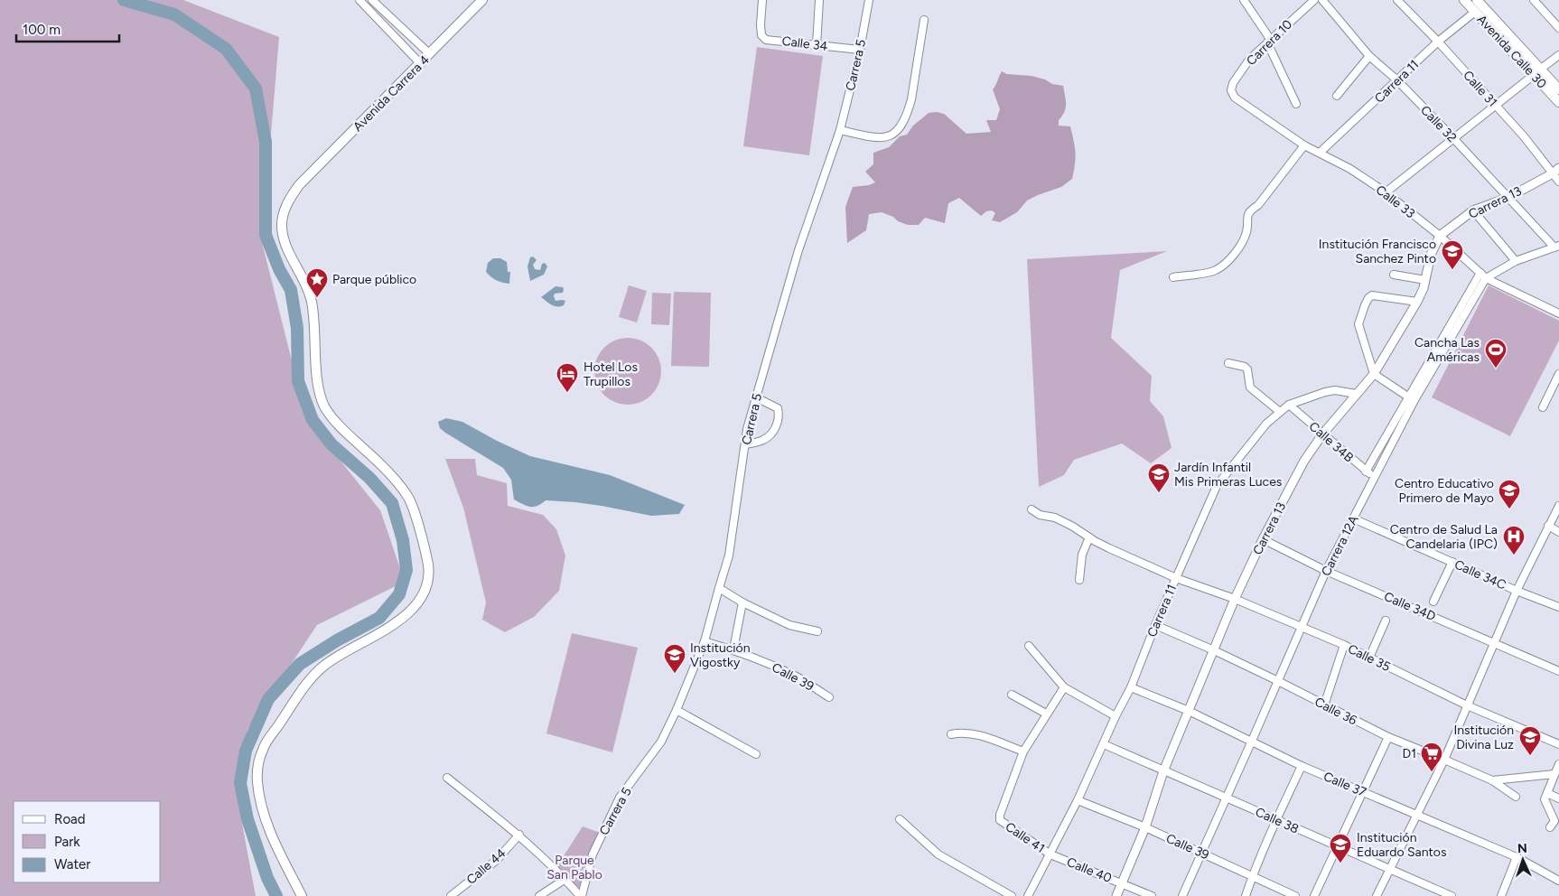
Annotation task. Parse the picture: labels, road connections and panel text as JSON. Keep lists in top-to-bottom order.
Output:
{
  "streets": {
    "main road": ["Avenida Calle 30", "Avenida Carrera 4"],
    "street": [
      "Carrera 10",
      "Calle 34",
      "Carrera 5",
      "Carrera 11",
      "Calle 31",
      "Calle 32",
      "Calle 33",
      "Carrera 13",
      "Calle 34B",
      "Carrera 12A",
      "Calle 34C",
      "Calle 34D",
      "Calle 35",
      "Calle 39",
      "Calle 36",
      "Calle 37",
      "Calle 38",
      "Calle 41",
      "Calle 44",
      "Calle 40"
    ]
  },
  "crossings": [
    ["Carrera 10", "Calle 33"],
    ["Calle 34", "Carrera 5"],
    ["Avenida Calle 30", "Carrera 11"],
    ["Carrera 5", "Calle 39"],
    ["Carrera 11", "Calle 31"],
    ["Carrera 11", "Calle 32"],
    ["Carrera 11", "Calle 33"],
    ["Carrera 11", "Carrera 13"],
    ["Carrera 11", "Calle 34B"],
    ["Carrera 11", "Calle 35"],
    ["Carrera 11", "Calle 39"],
    ["Carrera 11", "Calle 36"],
    ["Carrera 11", "Calle 37"],
    ["Carrera 11", "Calle 38"],
    ["Carrera 11", "Calle 41"],
    ["Carrera 11", "Calle 40"],
    ["Calle 31", "Carrera 13"],
    ["Calle 32", "Carrera 13"],
    ["Calle 32", "Carrera 12A"],
    ["Calle 33", "Carrera 13"],
    ["Calle 33", "Carrera 12A"],
    ["Carrera 13", "Calle 34B"],
    ["Carrera 13", "Calle 34D"],
    ["Carrera 13", "Calle 35"],
    ["Carrera 13", "Calle 39"],
    ["Carrera 13", "Calle 36"],
    ["Carrera 13", "Calle 37"],
    ["Carrera 13", "Calle 38"],
    ["Carrera 13", "Calle 40"],
    ["Calle 34B", "Carrera 12A"],
    ["Carrera 12A", "Calle 34C"],
    ["Carrera 12A", "Calle 34D"],
    ["Carrera 12A", "Calle 35"],
    ["Carrera 12A", "Calle 39"],
    ["Carrera 12A", "Calle 36"],
    ["Carrera 12A", "Calle 37"],
    ["Carrera 12A", "Calle 38"],
    ["Calle 41", "Calle 40"]
  ],
  "parks": ["Parque San Pablo"],
  "places": {
    "school or university": [
      "Institución Francisco Sanchez Pinto",
      "Jardín Infantil Mis Primeras Luces",
      "Centro Educativo Primero de Mayo",
      "Institución Vigostky",
      "Institución Divina Luz",
      "Institución Eduardo Santos"
    ],
    "place": ["Parque público"],
    "sports": ["Cancha Las Américas"],
    "hotel": ["Hotel Los Trupillos"],
    "hospital": ["Centro de Salud La Candelaria (IPC)"],
    "supermarket": ["D1"]
  },
  "legend": ["Road", "Park", "Water"],
  "scale_bar": "100 m",
  "north": "top"
}
